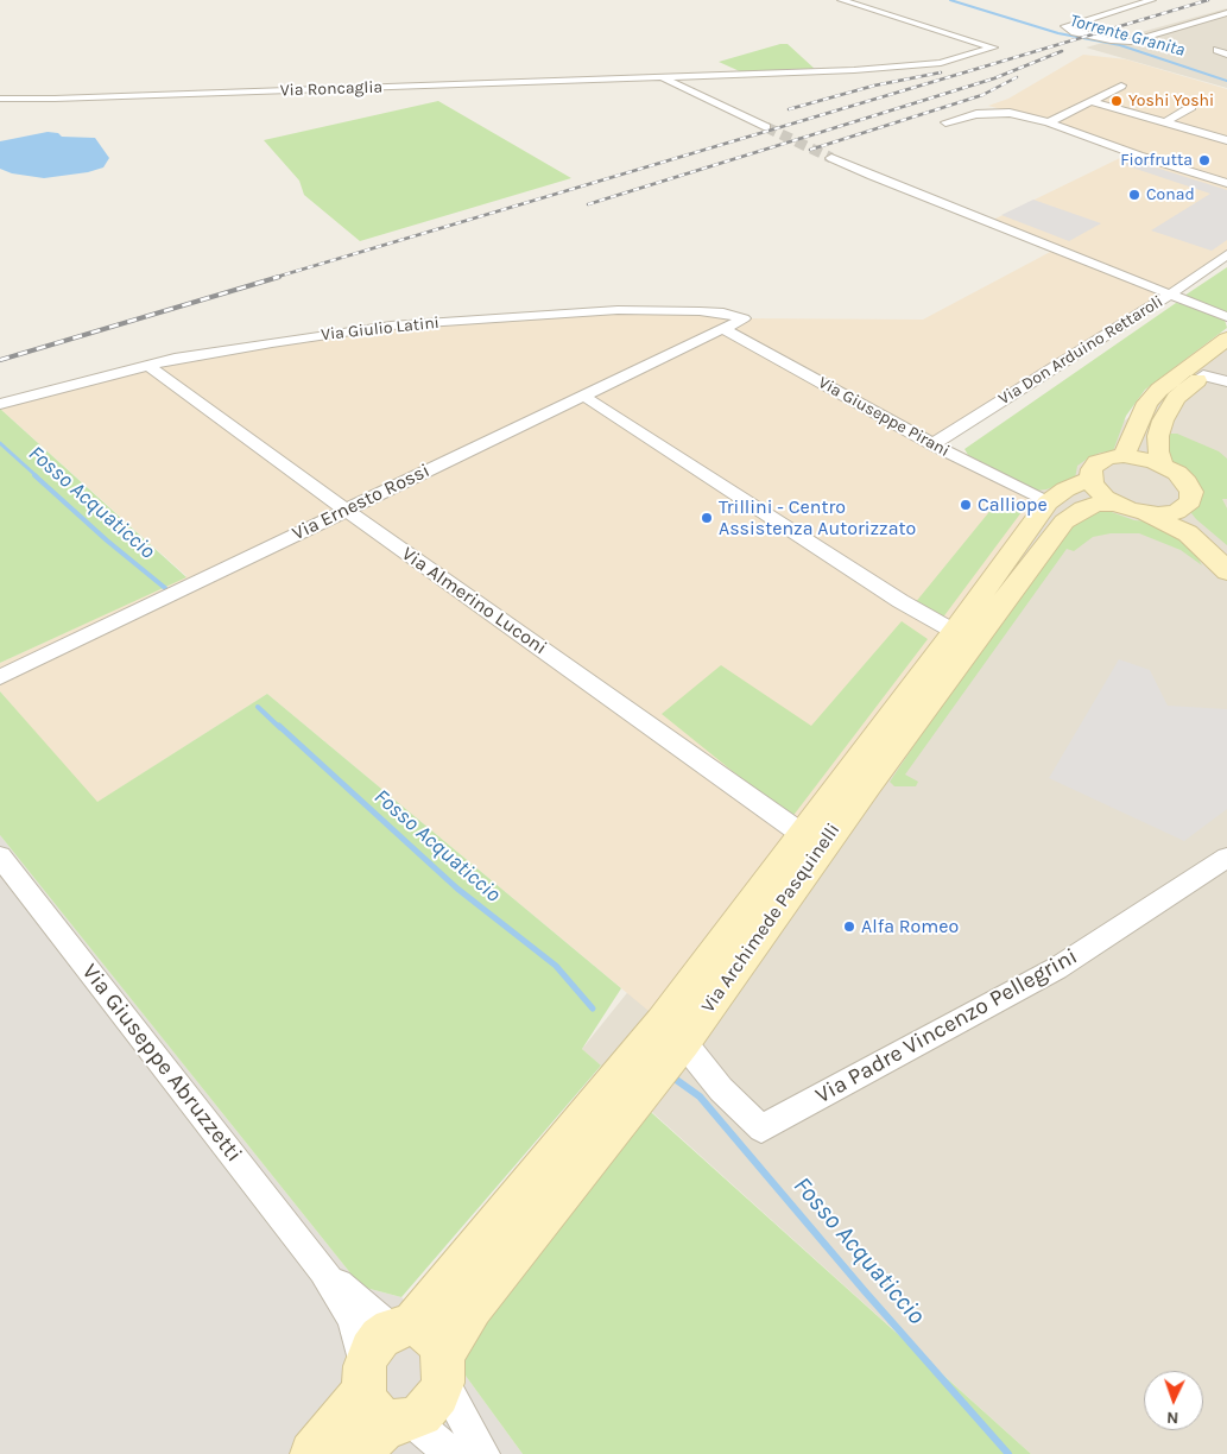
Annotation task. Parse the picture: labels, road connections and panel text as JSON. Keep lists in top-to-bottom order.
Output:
{
  "streets": {
    "main road": ["Via Archimede Pasquinelli"],
    "street": [
      "Via Roncaglia",
      "Via Giulio Latini",
      "Via Don Arduino Rettaroli",
      "Via Giuseppe Pirani",
      "Via Ernesto Rossi",
      "Via Almerino Luconi",
      "Via Padre Vincenzo Pellegrini",
      "Via Giuseppe Abruzzetti"
    ]
  },
  "crossings": [
    ["Via Giulio Latini", "Via Giuseppe Pirani"],
    ["Via Giulio Latini", "Via Ernesto Rossi"],
    ["Via Giulio Latini", "Via Almerino Luconi"],
    ["Via Don Arduino Rettaroli", "Via Giuseppe Pirani"],
    ["Via Giuseppe Pirani", "Via Ernesto Rossi"],
    ["Via Giuseppe Pirani", "Via Archimede Pasquinelli"],
    ["Via Ernesto Rossi", "Via Almerino Luconi"],
    ["Via Almerino Luconi", "Via Archimede Pasquinelli"],
    ["Via Archimede Pasquinelli", "Via Padre Vincenzo Pellegrini"],
    ["Via Archimede Pasquinelli", "Via Giuseppe Abruzzetti"]
  ],
  "water": ["Torrente Granita", "Fosso Acquaticcio"],
  "places": [
    "Yoshi Yoshi",
    "Fiorfrutta",
    "Conad",
    "Calliope",
    "Trillini - Centro Assistenza Autorizzato",
    "Alfa Romeo"
  ],
  "north": "bottom"
}
